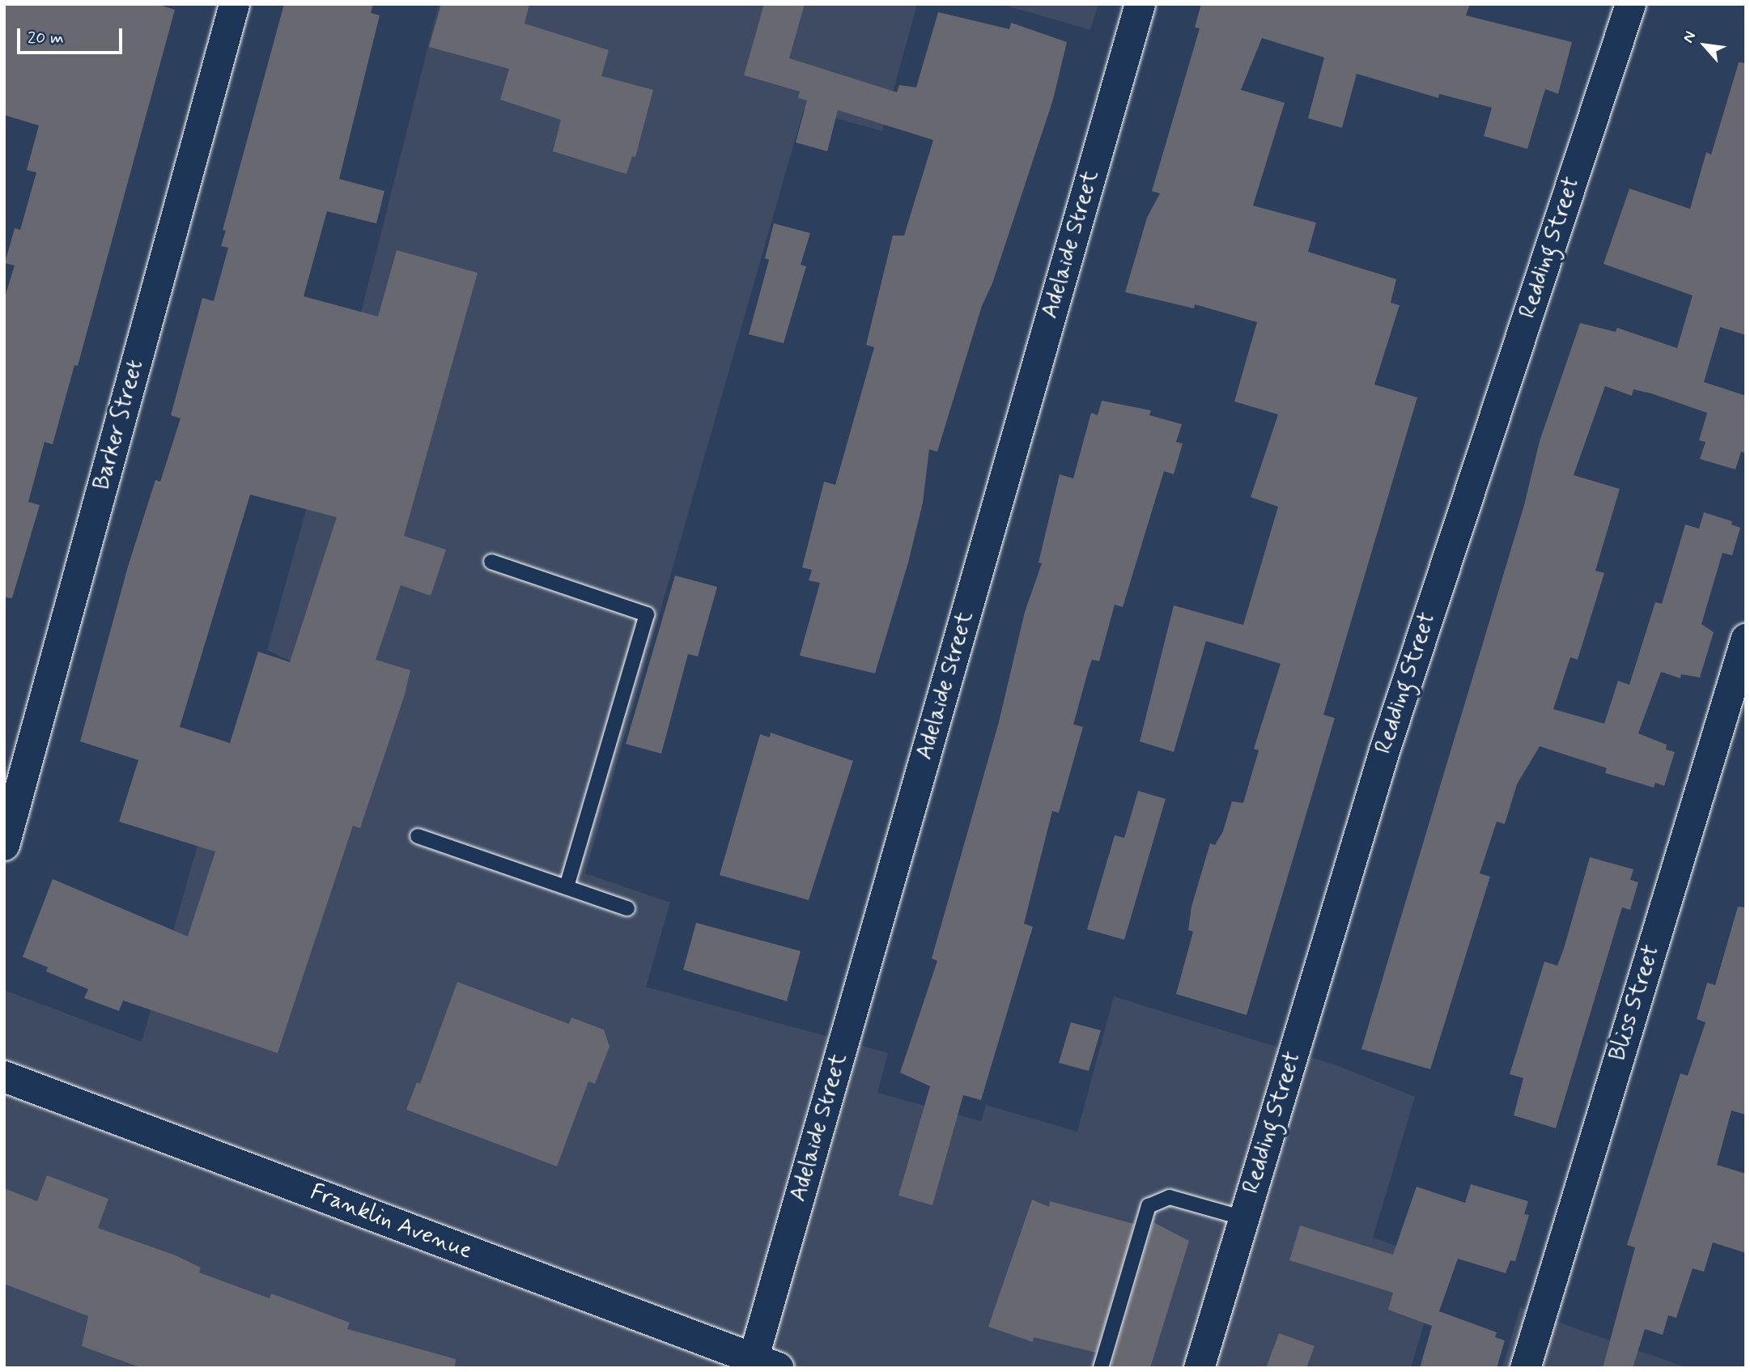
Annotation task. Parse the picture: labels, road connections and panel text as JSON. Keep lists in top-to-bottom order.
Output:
{
  "streets": {
    "main road": ["Franklin Avenue"],
    "street": [
      "Adelaide Street",
      "Redding Street",
      "Barker Street",
      "Bliss Street"
    ]
  },
  "crossings": [
    ["Adelaide Street", "Franklin Avenue"]
  ],
  "scale_bar": "20 m",
  "north": "top left"
}
